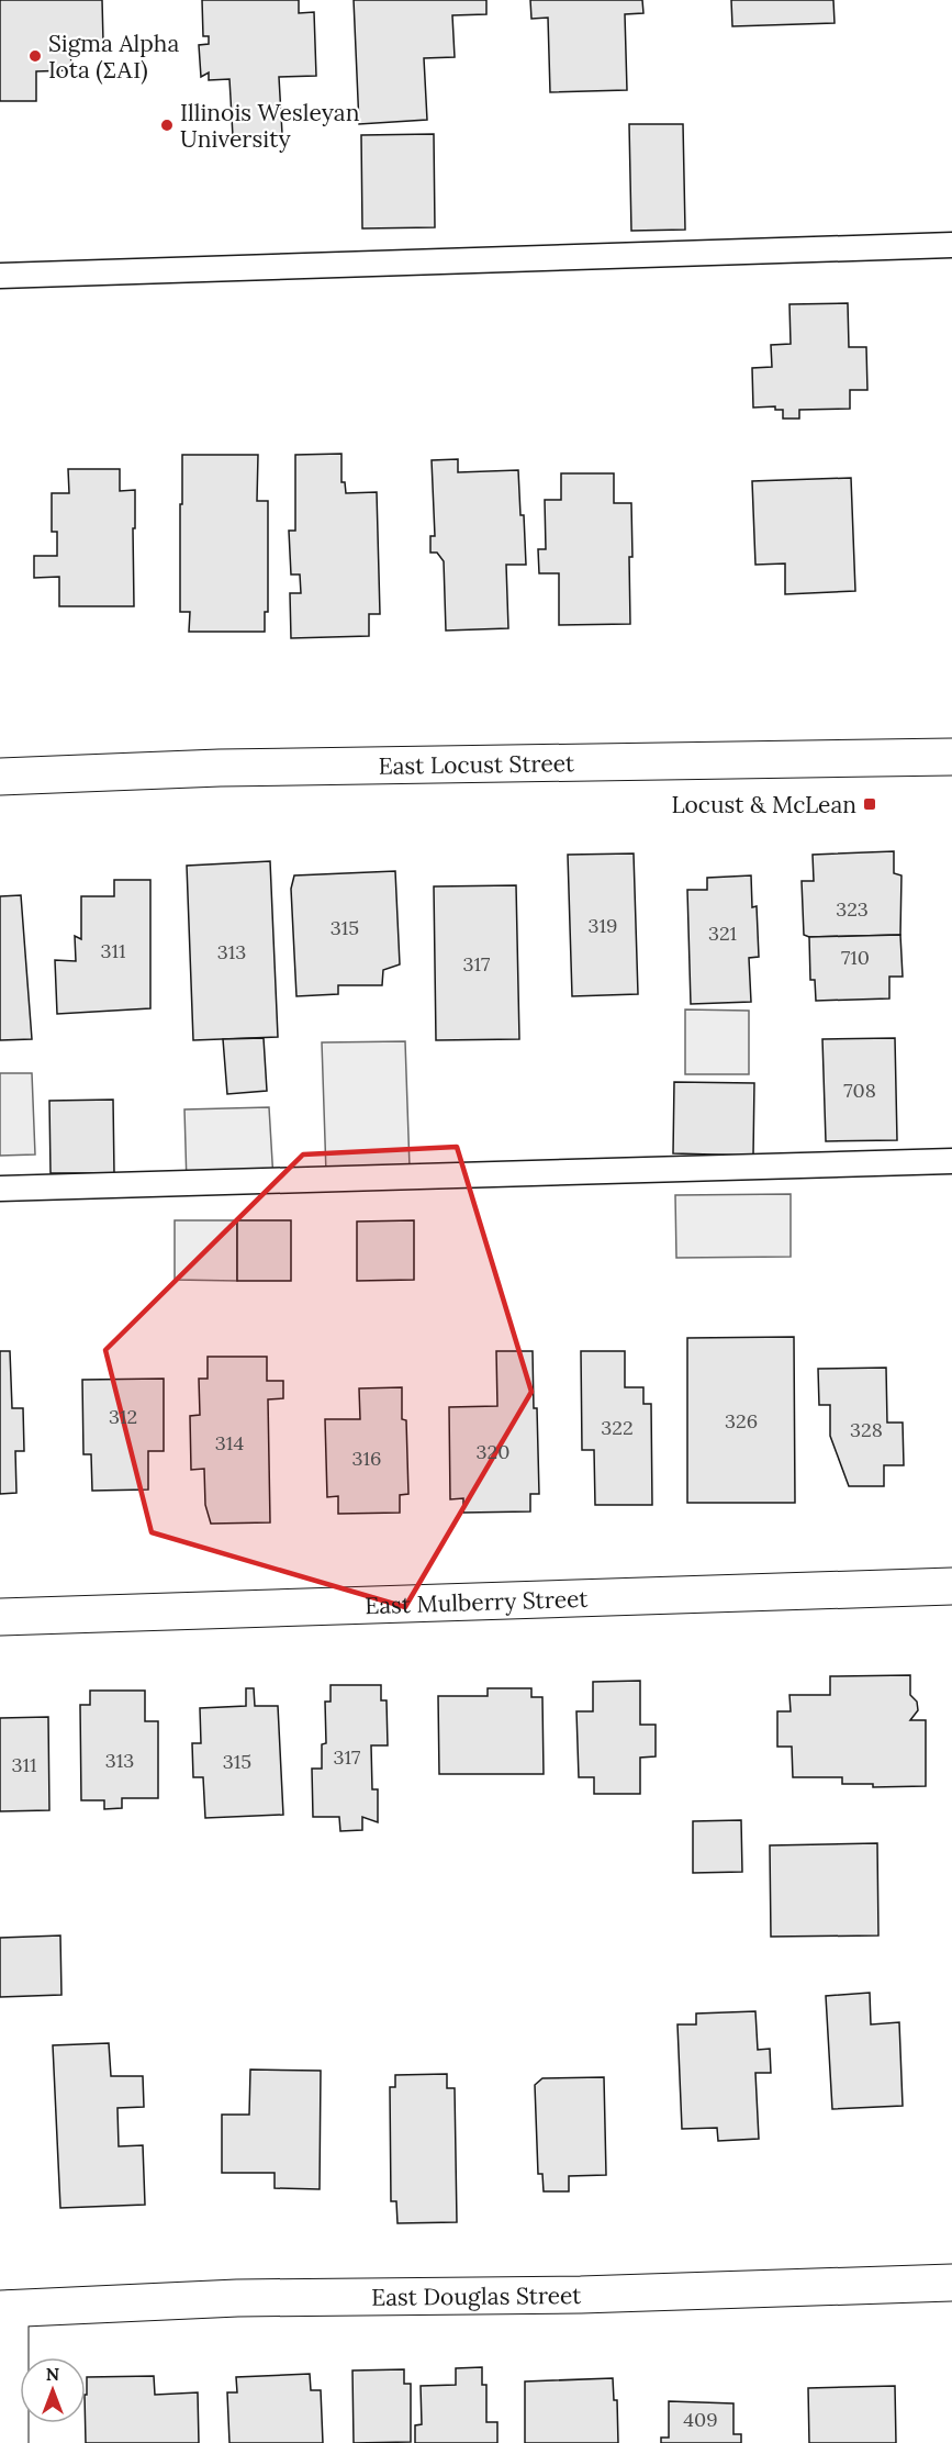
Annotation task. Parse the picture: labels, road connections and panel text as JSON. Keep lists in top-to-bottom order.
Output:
{
  "streets": {
    "street": ["East Locust Street", "East Mulberry Street", "East Douglas Street"]
  },
  "places": {
    "other": ["Sigma Alpha Iota (ΣΑΙ)", "Illinois Wesleyan University"],
    "transit": ["Locust & McLean"]
  },
  "house_numbers": [
    "323",
    "319",
    "315",
    "321",
    "311",
    "313",
    "710",
    "317",
    "708",
    "312",
    "326",
    "322",
    "328",
    "314",
    "320",
    "316",
    "317",
    "313",
    "315",
    "311",
    "409"
  ],
  "north": "top"
}
